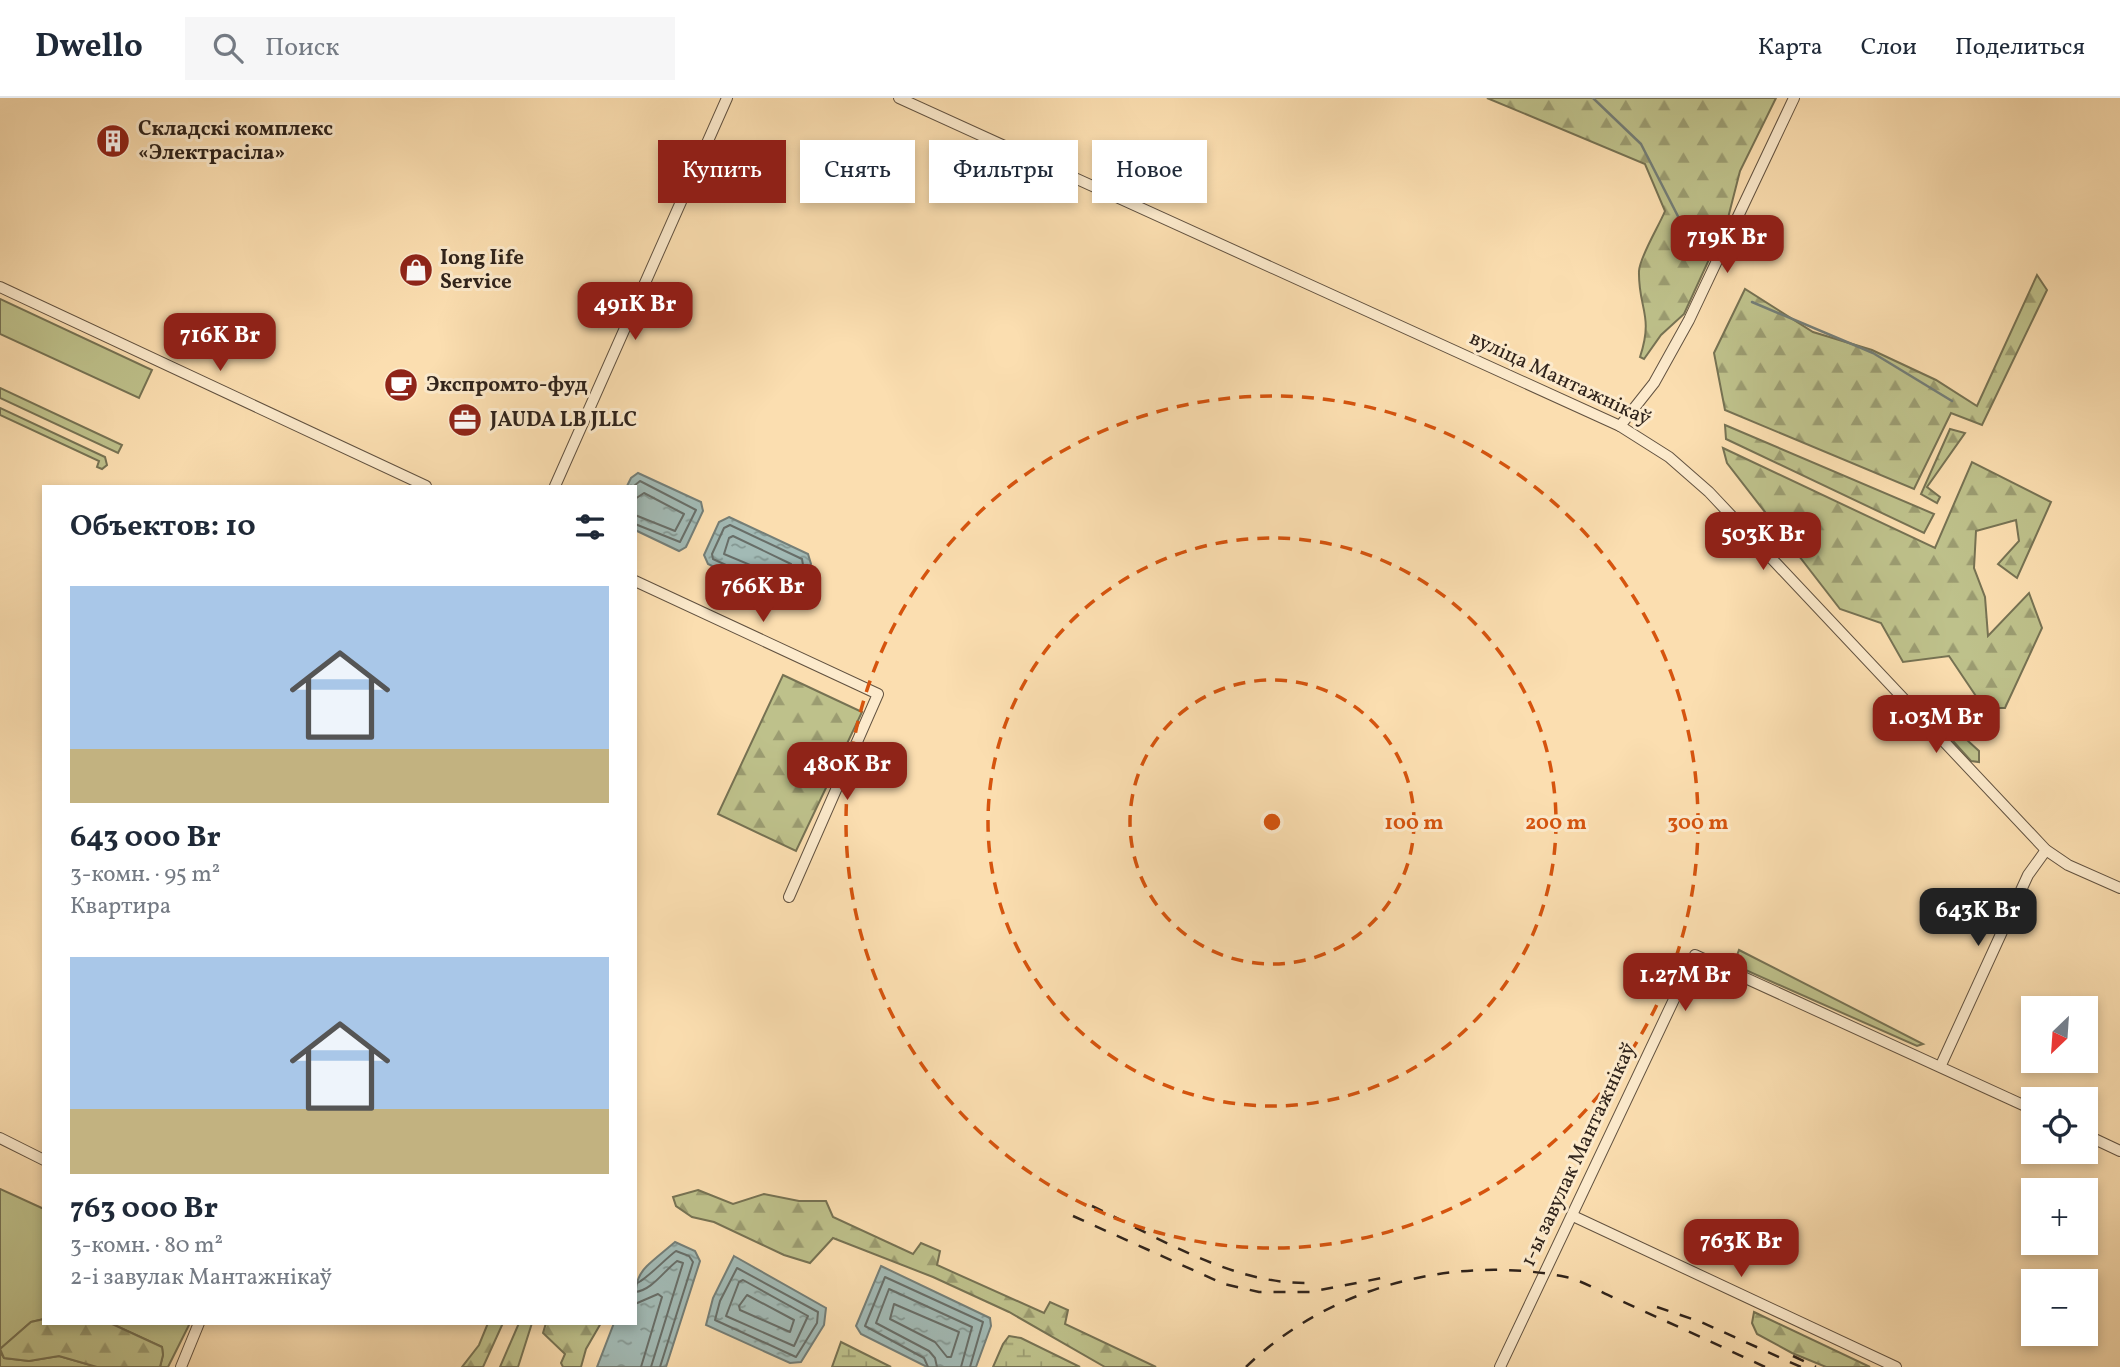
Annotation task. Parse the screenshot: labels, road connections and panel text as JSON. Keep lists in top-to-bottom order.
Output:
{
  "streets": {
    "street": ["вуліца Мантажнікаў", "1-ы завулак Мантажнікаў"]
  },
  "places": {
    "building": ["Складскі комплекс «Электрасіла»"],
    "shop": ["Iong Iife Service"],
    "cafe": ["Экспромто-фуд"],
    "office": ["JAUDA LB JLLC"]
  },
  "north": "bottom left",
  "page": {
    "header": "Dwello",
    "search": "Поиск",
    "nav": ["Карта", "Слои", "Поделиться"],
    "chip": [
      "Купить",
      "Снять",
      "Фильтры",
      "Новое"
    ],
    "price": [
      "719K Br",
      "491K Br",
      "716K Br",
      "503K Br",
      "766K Br",
      "1.03M Br",
      "480K Br",
      "643K Br",
      "1.27M Br",
      "763K Br"
    ],
    "heading": "Объектов: 10",
    "list": [
      {
        "name": "643 000 Br",
        "note": "3-комн. · 95 m² · Квартира"
      },
      {
        "name": "763 000 Br",
        "note": "3-комн. · 80 m² · 2-і завулак Мантажнікаў"
      }
    ],
    "map_buttons": ["+", "−"]
  },
  "rings": ["100 m", "200 m", "300 m"]
}
